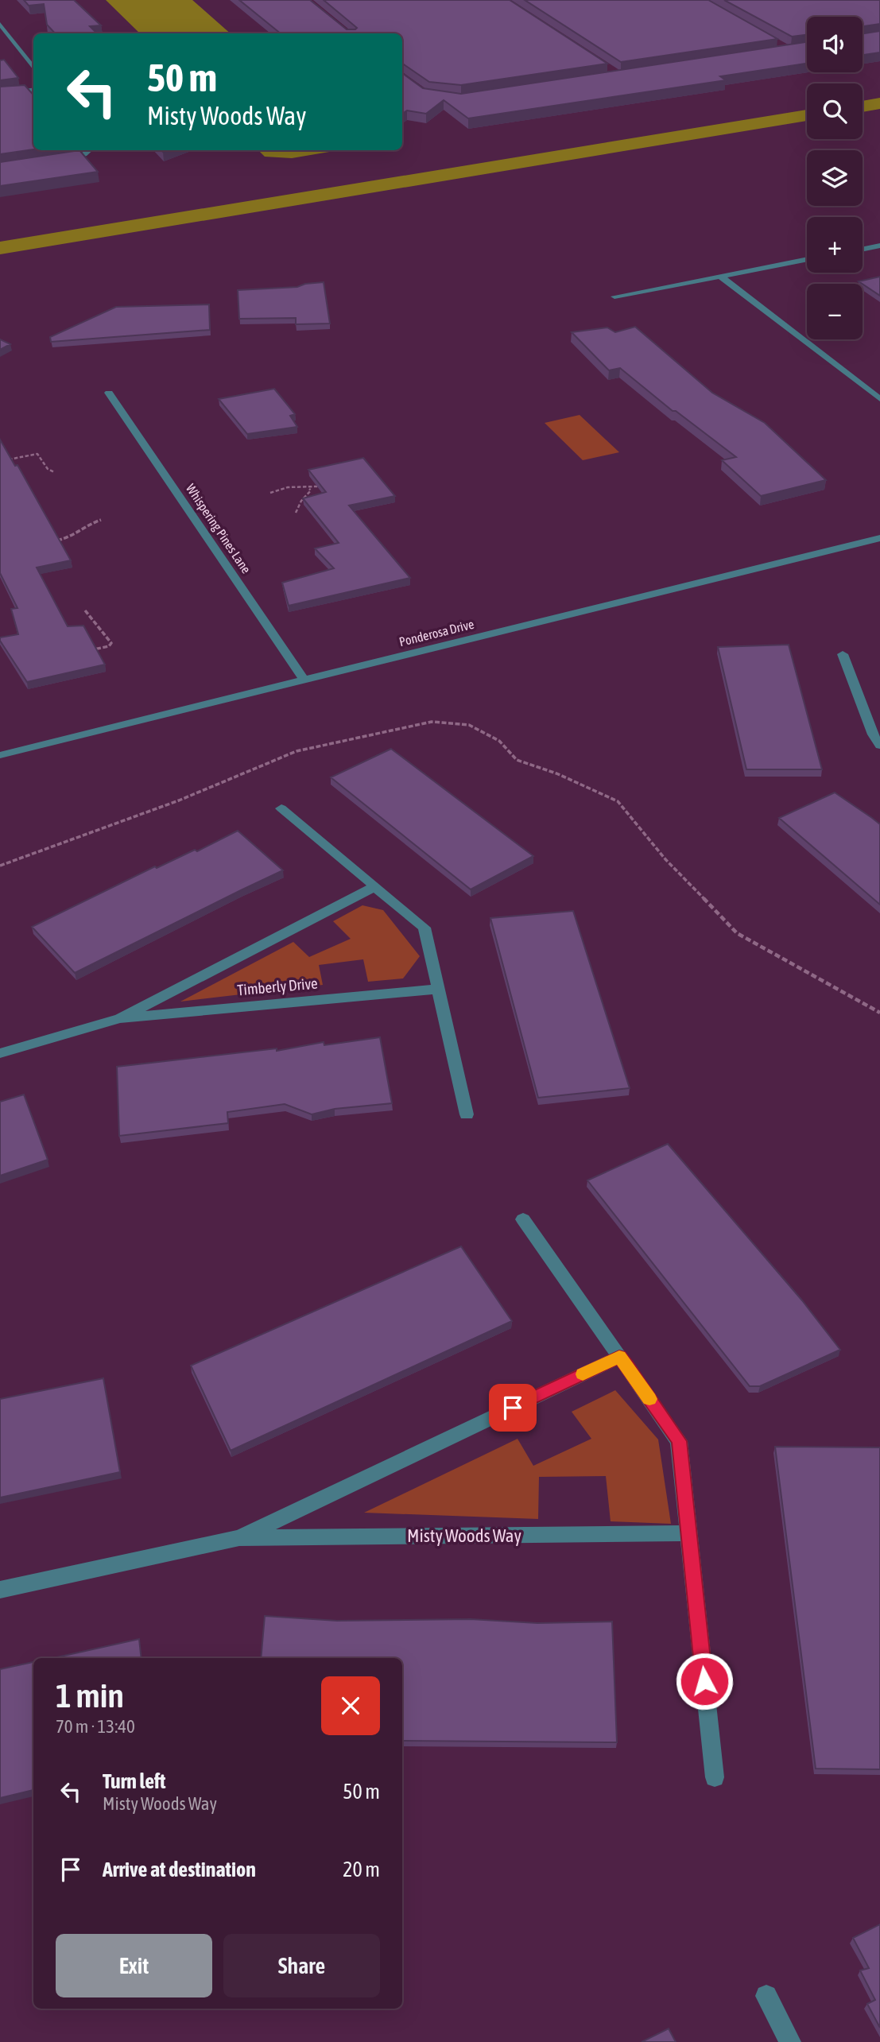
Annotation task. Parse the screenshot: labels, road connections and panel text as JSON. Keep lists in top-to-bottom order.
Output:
{
  "streets": {
    "street": [
      "Whispering Pines Lane",
      "Ponderosa Drive",
      "Timberly Drive",
      "Misty Woods Way"
    ]
  },
  "crossings": [
    ["Whispering Pines Lane", "Ponderosa Drive"]
  ],
  "page": {
    "map_buttons": ["+", "−"],
    "turn": ["50 m", "Misty Woods Way"],
    "heading": ["1 min", "70 m · 13:40"],
    "list": [
      {
        "name": "Turn left",
        "note": "Misty Woods Way",
        "value": "50 m"
      },
      {
        "name": "Arrive at destination",
        "value": "20 m"
      }
    ],
    "buttons": ["Exit", "Share"]
  }
}
